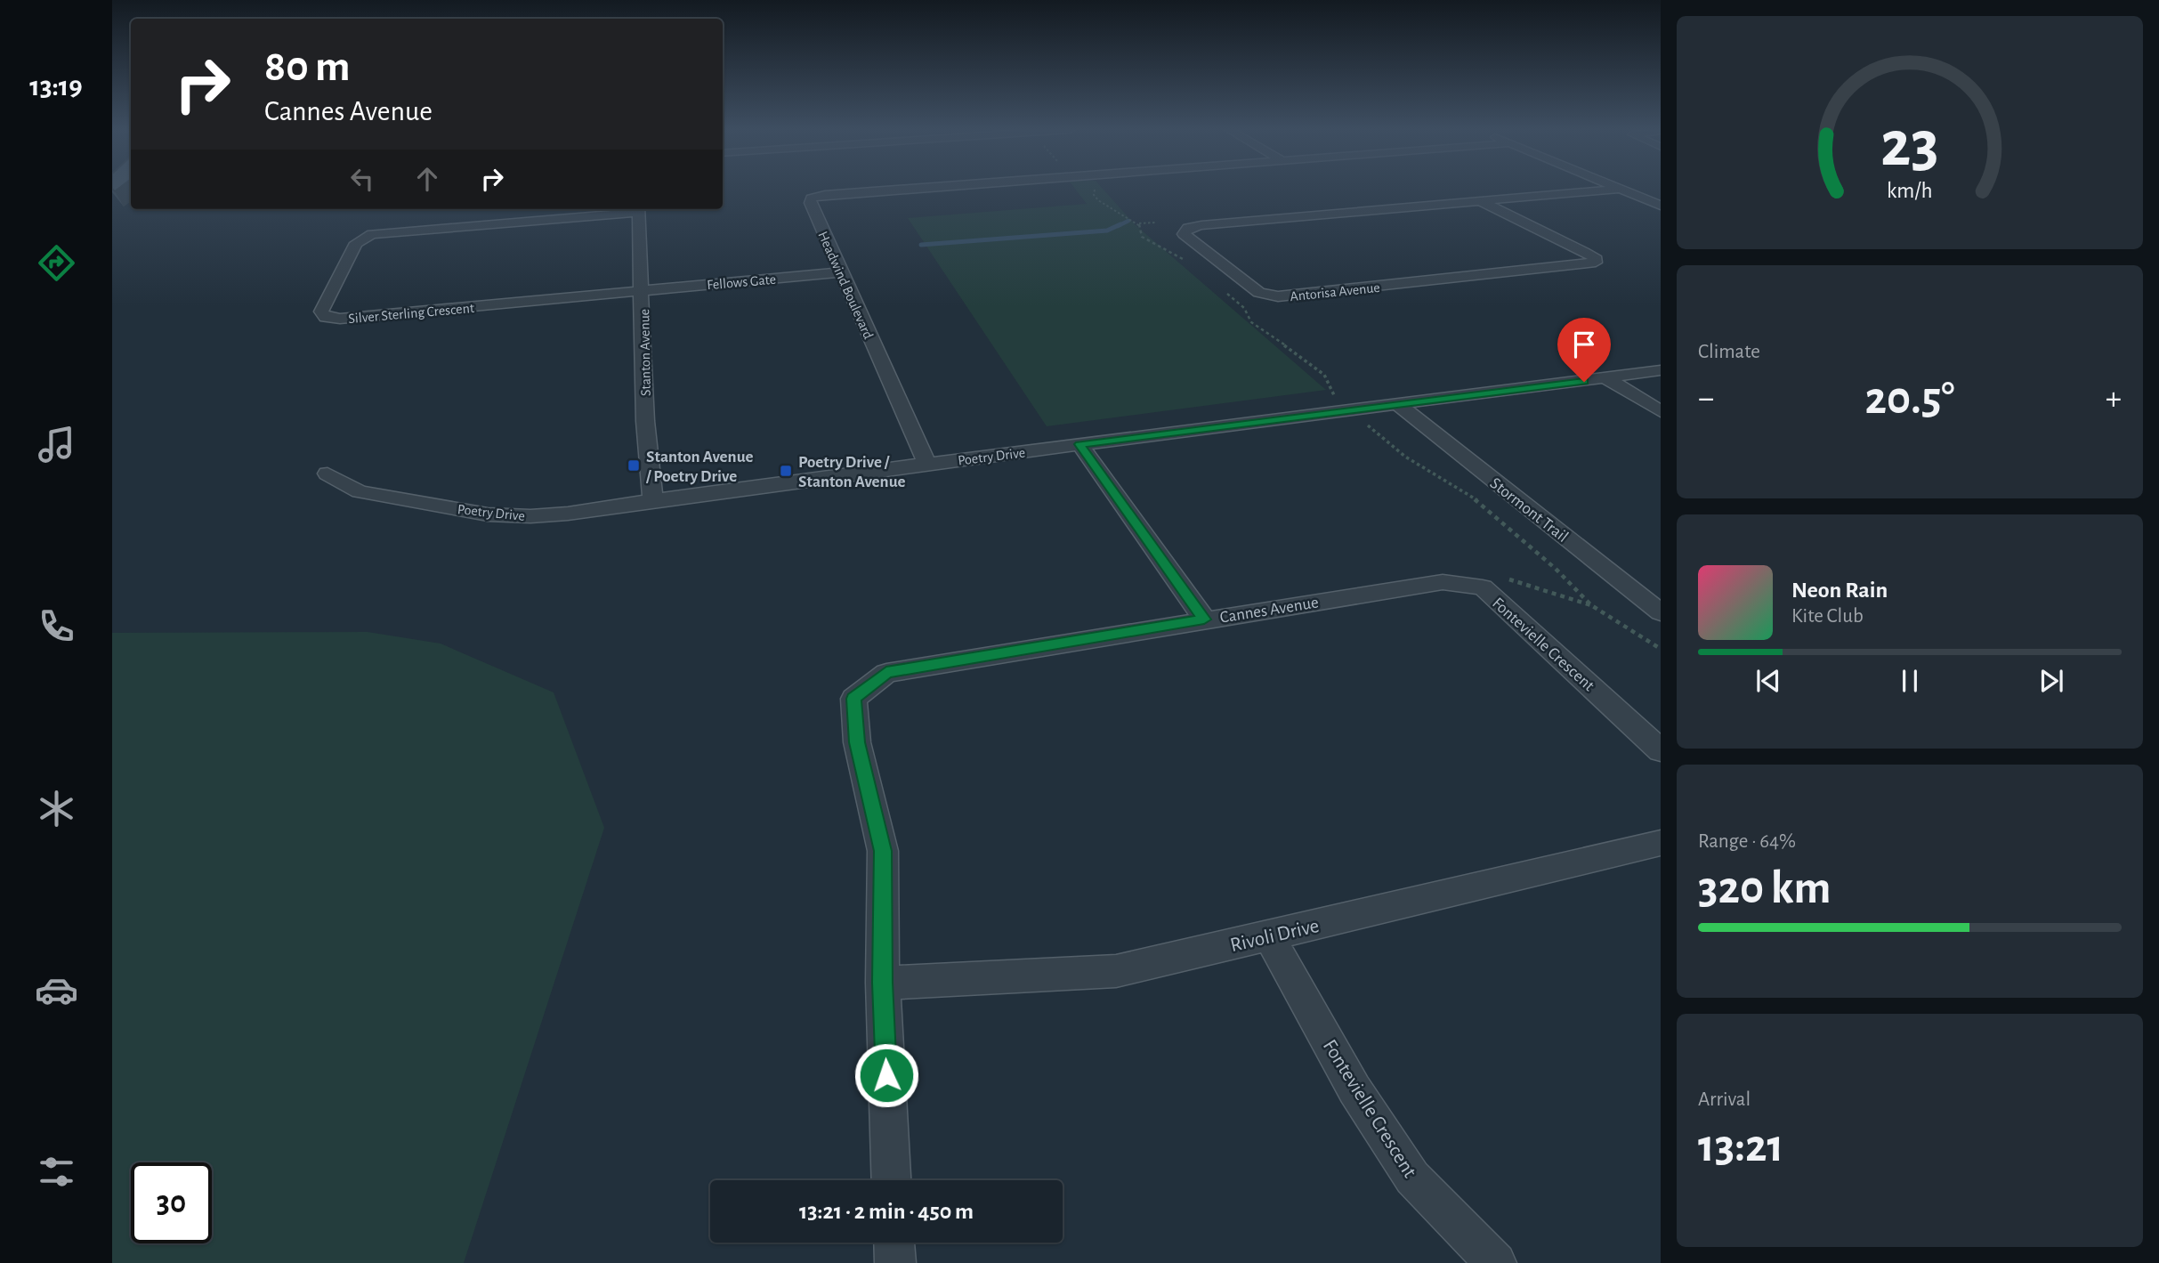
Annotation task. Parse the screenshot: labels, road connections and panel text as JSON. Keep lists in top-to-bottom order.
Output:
{
  "streets": {
    "street": [
      "Fellows Gate",
      "Headwind Boulevard",
      "Antorisa Avenue",
      "Silver Sterling Crescent",
      "Stanton Avenue",
      "Poetry Drive",
      "Stormont Trail",
      "Cannes Avenue",
      "Fontevielle Crescent",
      "Rivoli Drive"
    ]
  },
  "crossings": [
    ["Fellows Gate", "Headwind Boulevard"],
    ["Fellows Gate", "Silver Sterling Crescent"],
    ["Fellows Gate", "Stanton Avenue"],
    ["Headwind Boulevard", "Poetry Drive"],
    ["Silver Sterling Crescent", "Stanton Avenue"],
    ["Stanton Avenue", "Poetry Drive"],
    ["Poetry Drive", "Stormont Trail"],
    ["Cannes Avenue", "Fontevielle Crescent"],
    ["Cannes Avenue", "Rivoli Drive"],
    ["Fontevielle Crescent", "Rivoli Drive"]
  ],
  "places": {
    "transit": ["Stanton Avenue / Poetry Drive", "Poetry Drive / Stanton Avenue"]
  },
  "page": {
    "tabs": "13:19",
    "turn": ["80 m", "Cannes Avenue"],
    "tile": [
      "Climate",
      ["Range · 64%", "320 km"],
      ["Arrival", "13:21"]
    ],
    "heat": ["−", "20.5°", "+"],
    "song": ["Neon Rain", "Kite Club"],
    "limit": "30",
    "trip": "13:21 · 2 min · 450 m",
    "gauge": ["23", "km/h"]
  }
}
